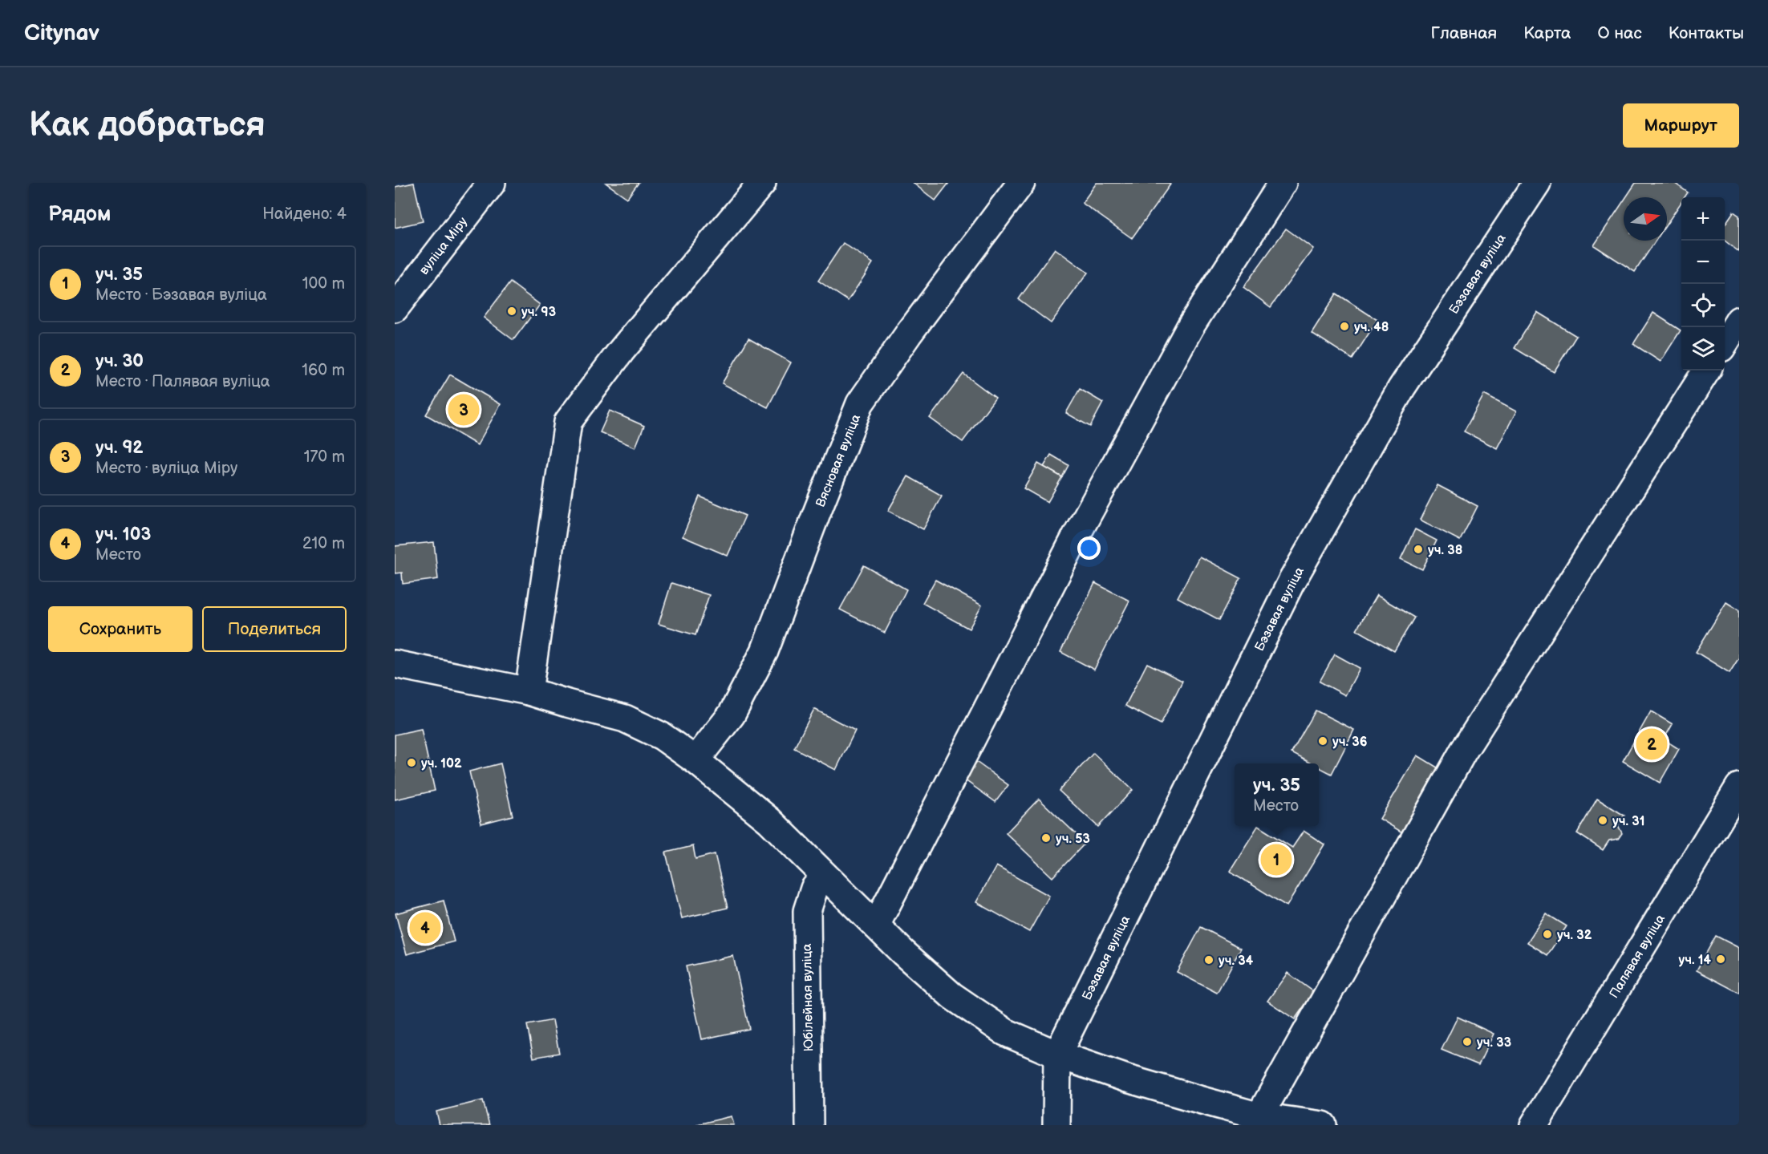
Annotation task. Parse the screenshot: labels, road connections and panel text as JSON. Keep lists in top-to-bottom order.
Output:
{
  "streets": {
    "street": [
      "вуліца Міру",
      "Бэзавая вуліца",
      "Вясновая вуліца",
      "Палявая вуліца",
      "Юбілейная вуліца"
    ]
  },
  "places": [
    "уч. 93",
    "уч. 48",
    "уч. 38",
    "уч. 36",
    "уч. 102",
    "уч. 31",
    "уч. 53",
    "уч. 32",
    "уч. 14",
    "уч. 34",
    "уч. 33"
  ],
  "north": "right",
  "page": {
    "header": "Citynav",
    "nav": [
      "Главная",
      "Карта",
      "О нас",
      "Контакты"
    ],
    "buttons": [
      "Маршрут",
      ["Сохранить", "Поделиться"]
    ],
    "title": "Как добраться",
    "heading": ["Рядом", "Найдено: 4"],
    "map_buttons": ["+", "−"],
    "list": [
      {
        "mark": "1",
        "name": "уч. 35",
        "note": "Место · Бэзавая вуліца",
        "value": "100 m"
      },
      {
        "mark": "2",
        "name": "уч. 30",
        "note": "Место · Палявая вуліца",
        "value": "160 m"
      },
      {
        "mark": "3",
        "name": "уч. 92",
        "note": "Место · вуліца Міру",
        "value": "170 m"
      },
      {
        "mark": "4",
        "name": "уч. 103",
        "note": "Место",
        "value": "210 m"
      }
    ],
    "pins": [
      "3",
      "2",
      "1",
      "4"
    ],
    "popup": ["уч. 35", "Место"]
  }
}
